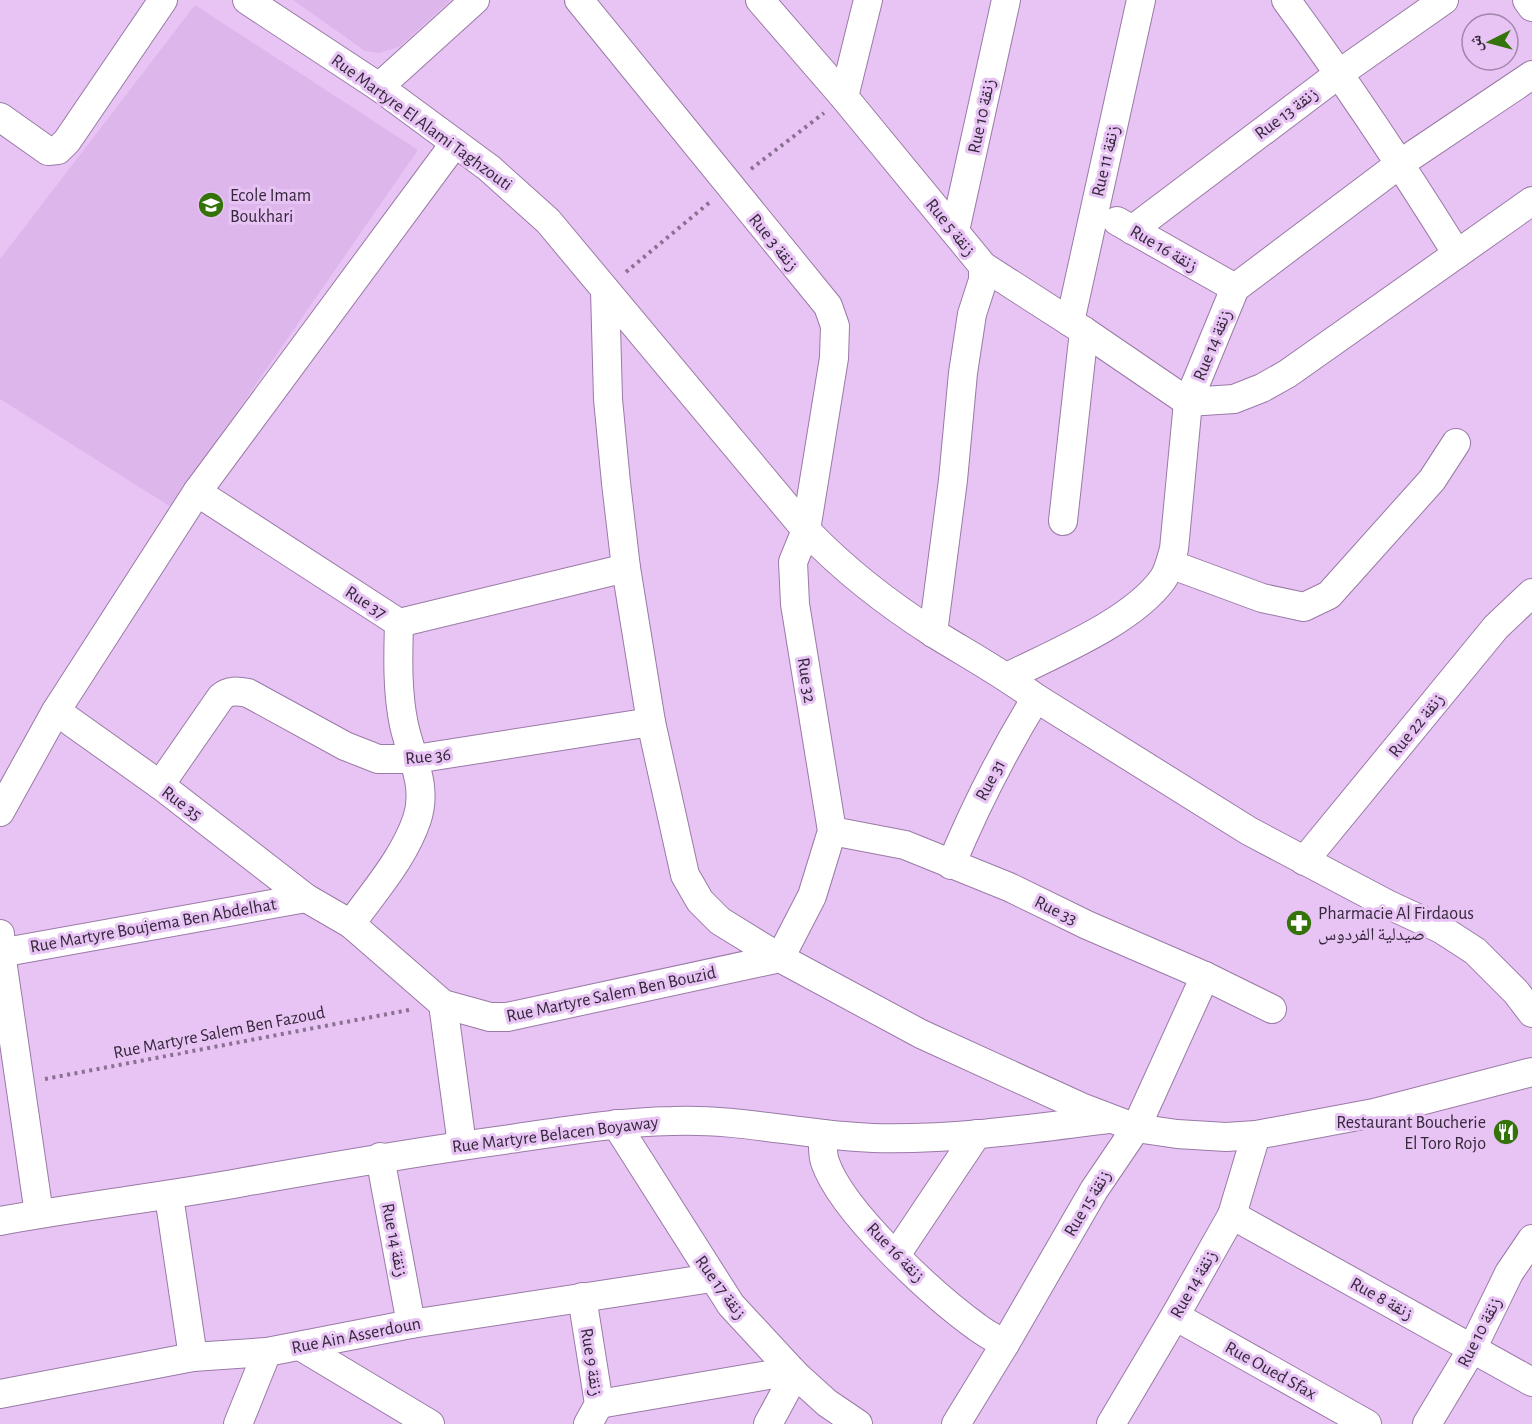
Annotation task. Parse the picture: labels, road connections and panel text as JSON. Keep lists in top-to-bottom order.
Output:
{
  "streets": {
    "street": [
      "Rue 13 زنقة",
      "Rue 10 زنقة",
      "Rue Martyre El Alami Taghzouti",
      "Rue 11 زنقة",
      "Rue 5 زنقة",
      "Rue 3 زنقة",
      "Rue 16 زنقة",
      "Rue 14 زنقة",
      "Rue 37",
      "Rue 32",
      "Rue 22 زنقة",
      "Rue 36",
      "Rue 31",
      "Rue 35",
      "Rue 33",
      "Rue Martyre Boujema Ben Abdelhat",
      "Rue Martyre Salem Ben Bouzid",
      "Rue Martyre Belacen Boyaway",
      "Rue 15 زنقة",
      "Rue 17 زنقة",
      "Rue 8 زنقة",
      "Rue Ain Asserdoun",
      "Rue 9 زنقة",
      "Rue Oued Sfax"
    ],
    "path": ["Rue Martyre Salem Ben Fazoud"]
  },
  "crossings": [
    ["Rue 13 زنقة", "Rue 16 زنقة"],
    ["Rue 10 زنقة", "Rue 5 زنقة"],
    ["Rue 10 زنقة", "Rue 8 زنقة"],
    ["Rue Martyre El Alami Taghzouti", "Rue 3 زنقة"],
    ["Rue Martyre El Alami Taghzouti", "Rue 14 زنقة"],
    ["Rue Martyre El Alami Taghzouti", "Rue 32"],
    ["Rue Martyre El Alami Taghzouti", "Rue 22 زنقة"],
    ["Rue Martyre El Alami Taghzouti", "Rue 31"],
    ["Rue 11 زنقة", "Rue 5 زنقة"],
    ["Rue 11 زنقة", "Rue 16 زنقة"],
    ["Rue 5 زنقة", "Rue 14 زنقة"],
    ["Rue 3 زنقة", "Rue 32"],
    ["Rue 16 زنقة", "Rue 14 زنقة"],
    ["Rue 16 زنقة", "Rue Martyre Belacen Boyaway"],
    ["Rue 16 زنقة", "Rue 15 زنقة"],
    ["Rue 14 زنقة", "Rue Martyre Belacen Boyaway"],
    ["Rue 14 زنقة", "Rue 8 زنقة"],
    ["Rue 14 زنقة", "Rue Ain Asserdoun"],
    ["Rue 14 زنقة", "Rue Oued Sfax"],
    ["Rue 32", "Rue 33"],
    ["Rue 36", "Rue 35"],
    ["Rue 31", "Rue 33"],
    ["Rue 35", "Rue Martyre Boujema Ben Abdelhat"],
    ["Rue 35", "Rue Martyre Salem Ben Bouzid"],
    ["Rue 33", "Rue 15 زنقة"],
    ["Rue Martyre Boujema Ben Abdelhat", "Rue Martyre Salem Ben Bouzid"],
    ["Rue Martyre Salem Ben Bouzid", "Rue Martyre Salem Ben Fazoud"],
    ["Rue Martyre Belacen Boyaway", "Rue 15 زنقة"],
    ["Rue Martyre Belacen Boyaway", "Rue 17 زنقة"],
    ["Rue 17 زنقة", "Rue Ain Asserdoun"],
    ["Rue Ain Asserdoun", "Rue 9 زنقة"]
  ],
  "places": {
    "school or university": ["Ecole Imam Boukhari"],
    "pharmacy": ["Pharmacie Al Firdaous صيدلية الفردوس"],
    "restaurant": ["Restaurant Boucherie El Toro Rojo"]
  },
  "north": "left"
}
